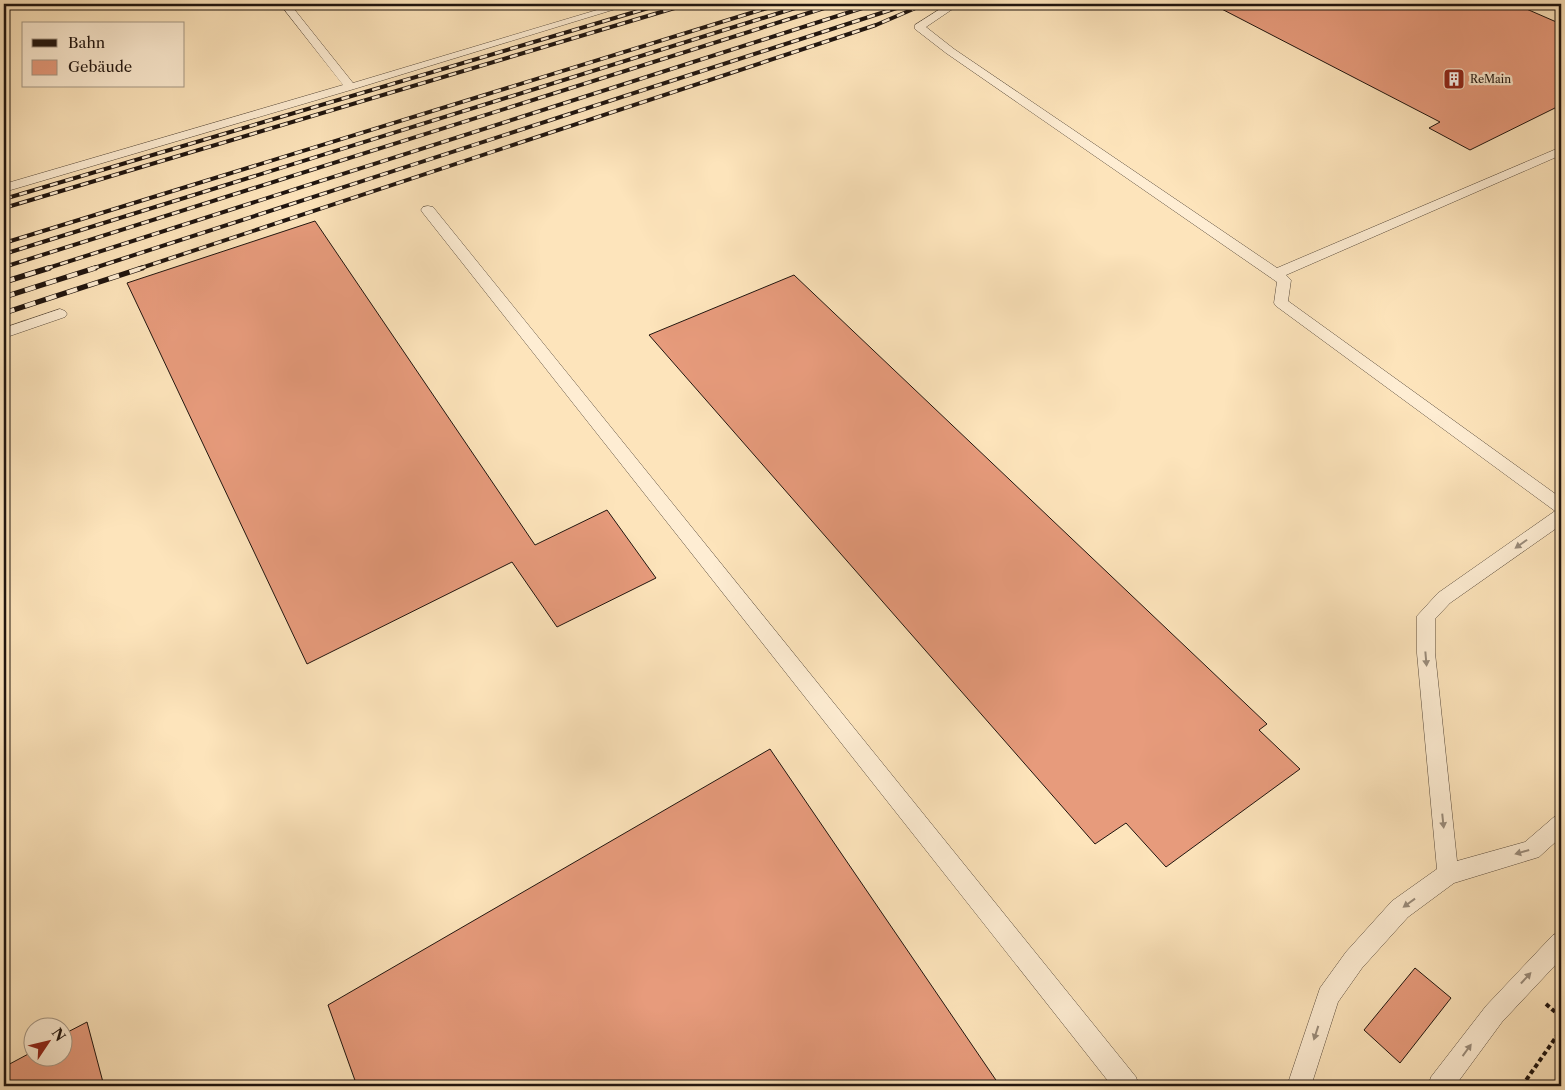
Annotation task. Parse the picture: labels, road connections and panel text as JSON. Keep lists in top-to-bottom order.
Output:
{
  "places": {
    "building": ["ReMain"]
  },
  "legend": ["Bahn", "Gebäude"],
  "north": "top right"
}
